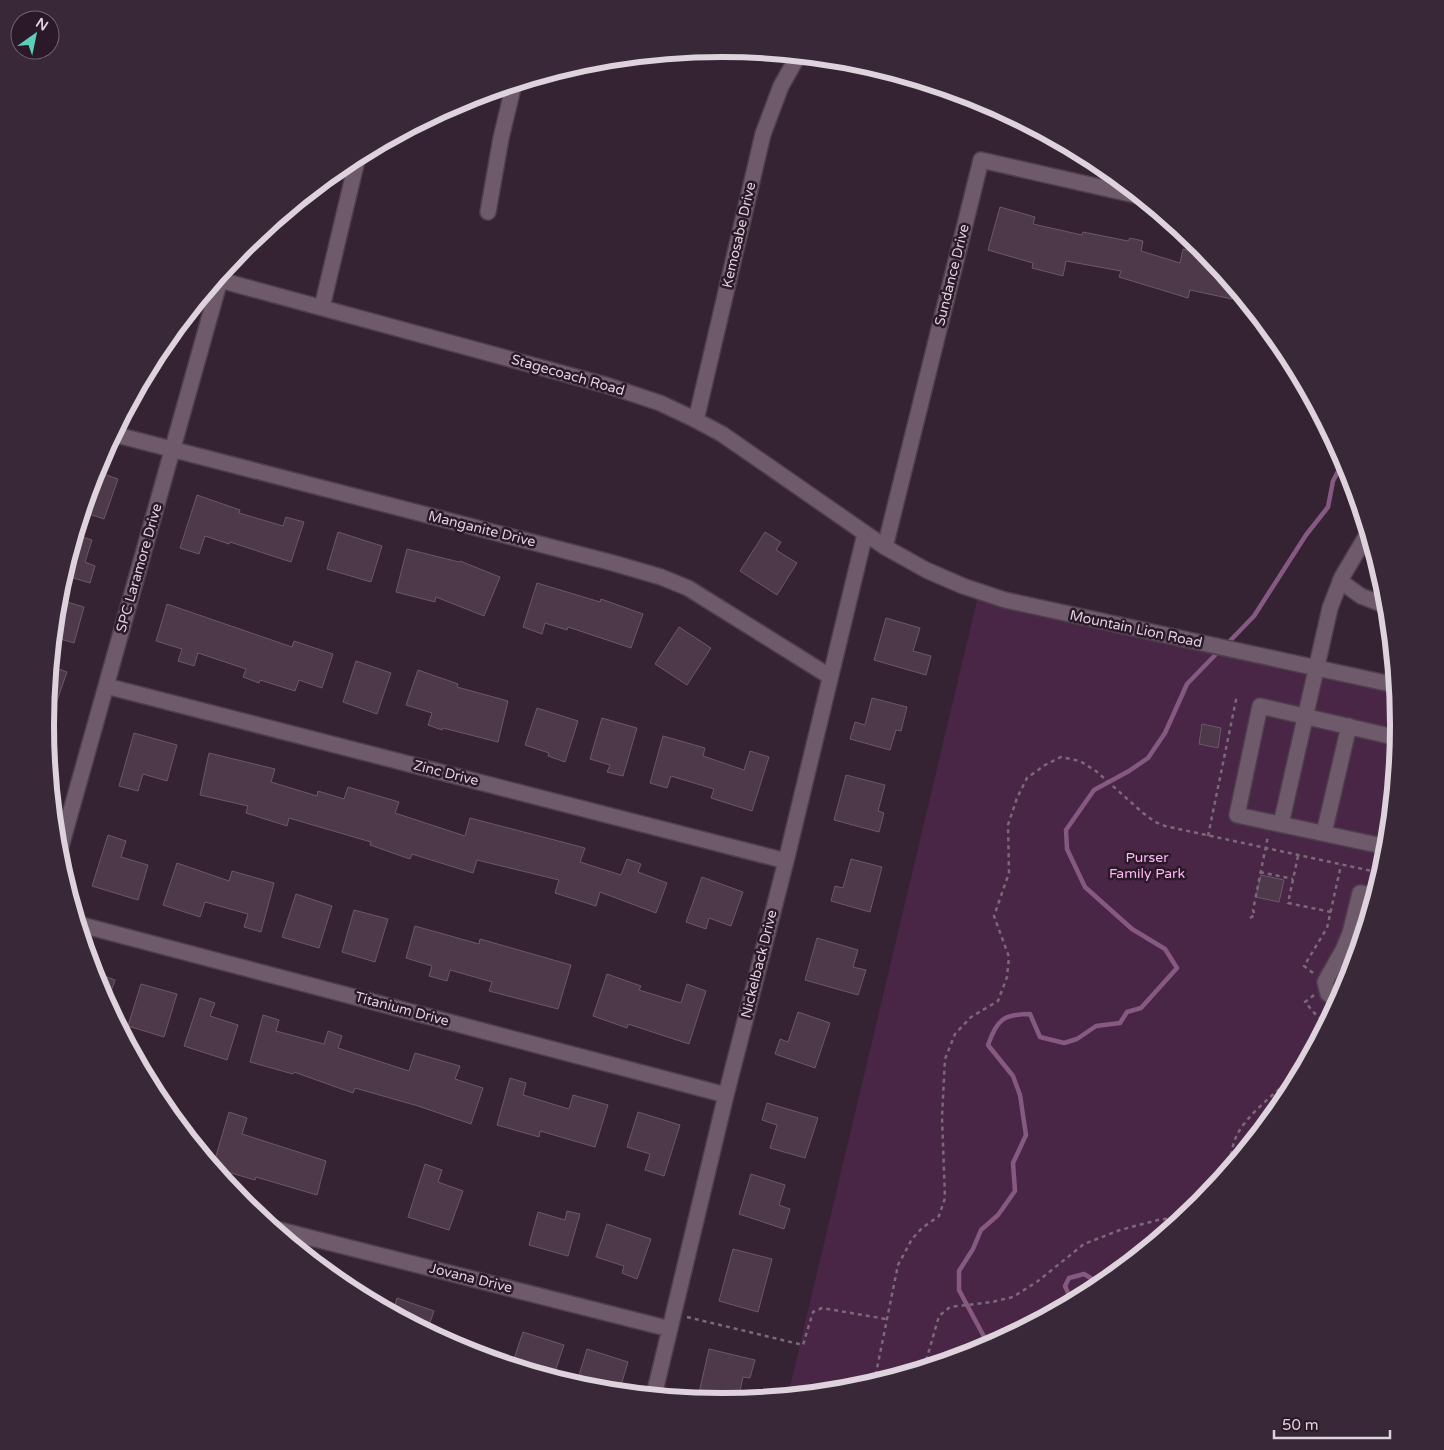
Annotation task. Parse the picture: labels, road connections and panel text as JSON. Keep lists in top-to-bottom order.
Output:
{
  "streets": {
    "street": [
      "Kemosabe Drive",
      "Sundance Drive",
      "Stagecoach Road",
      "Manganite Drive",
      "SPC Laramore Drive",
      "Mountain Lion Road",
      "Zinc Drive",
      "Nickelback Drive",
      "Titanium Drive",
      "Jovana Drive"
    ]
  },
  "crossings": [
    ["Kemosabe Drive", "Stagecoach Road"],
    ["Sundance Drive", "Stagecoach Road"],
    ["Sundance Drive", "Mountain Lion Road"],
    ["Stagecoach Road", "Mountain Lion Road"],
    ["Stagecoach Road", "Nickelback Drive"],
    ["Manganite Drive", "SPC Laramore Drive"],
    ["Manganite Drive", "Nickelback Drive"],
    ["SPC Laramore Drive", "Zinc Drive"],
    ["Zinc Drive", "Nickelback Drive"],
    ["Nickelback Drive", "Titanium Drive"],
    ["Nickelback Drive", "Jovana Drive"]
  ],
  "parks": ["Purser Family Park"],
  "scale_bar": "50 m",
  "north": "top right"
}
